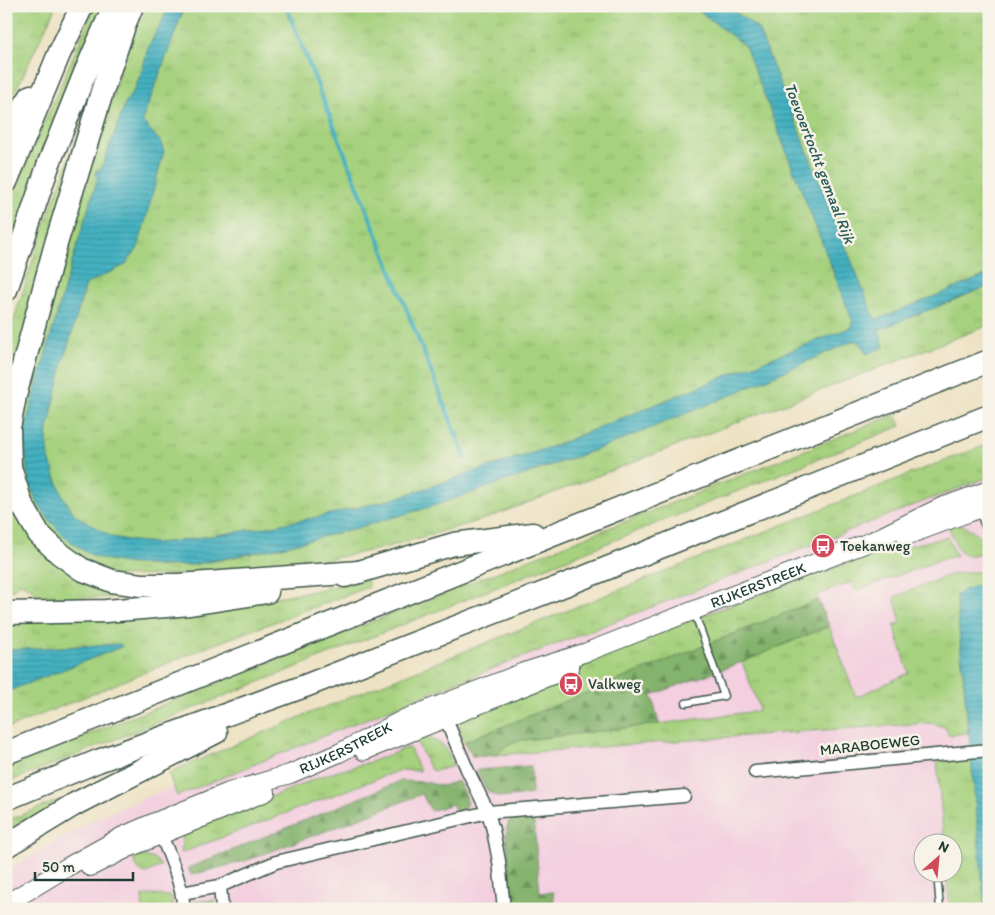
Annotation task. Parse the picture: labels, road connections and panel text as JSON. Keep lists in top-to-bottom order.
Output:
{
  "streets": {
    "street": ["RIJKERSTREEK", "MARABOEWEG"]
  },
  "water": ["Toevoertocht gemaal Rijk"],
  "places": {
    "bus stop": ["Toekanweg", "Valkweg"]
  },
  "scale_bar": "50 m",
  "north": "top right"
}
